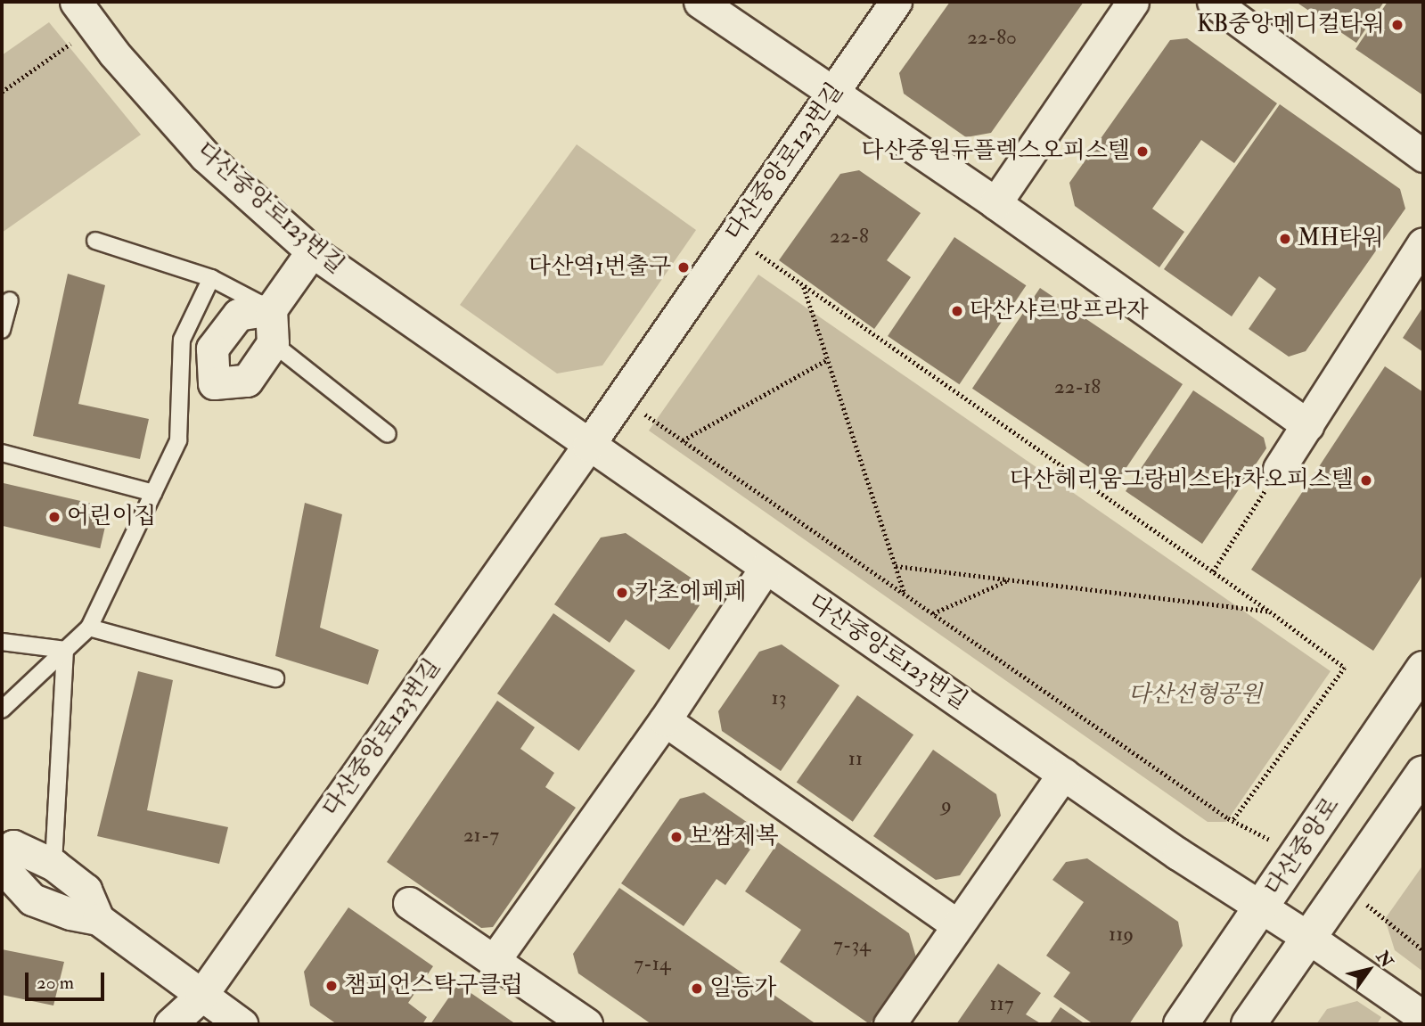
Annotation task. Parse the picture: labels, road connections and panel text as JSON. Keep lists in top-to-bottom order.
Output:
{
  "streets": {
    "street": ["다산중앙로123번길", "다산중앙로"]
  },
  "crossings": [
    ["다산중앙로123번길", "다산중앙로"]
  ],
  "parks": ["다산선형공원"],
  "places": [
    "KB중앙메디컬타워",
    "다산중원듀플렉스오피스텔",
    "MH타워",
    "다산역1번출구",
    "다산샤르망프라자",
    "다산헤리움그랑비스타1차오피스텔",
    "어린이집",
    "카초에페페",
    "보쌈제복",
    "챔피언스탁구클럽",
    "일등가"
  ],
  "house_numbers": [
    "22-80",
    "22-8",
    "22-18",
    "13",
    "11",
    "9",
    "21-7",
    "119",
    "7-34",
    "7-14",
    "117"
  ],
  "scale_bar": "20 m",
  "north": "top right"
}
